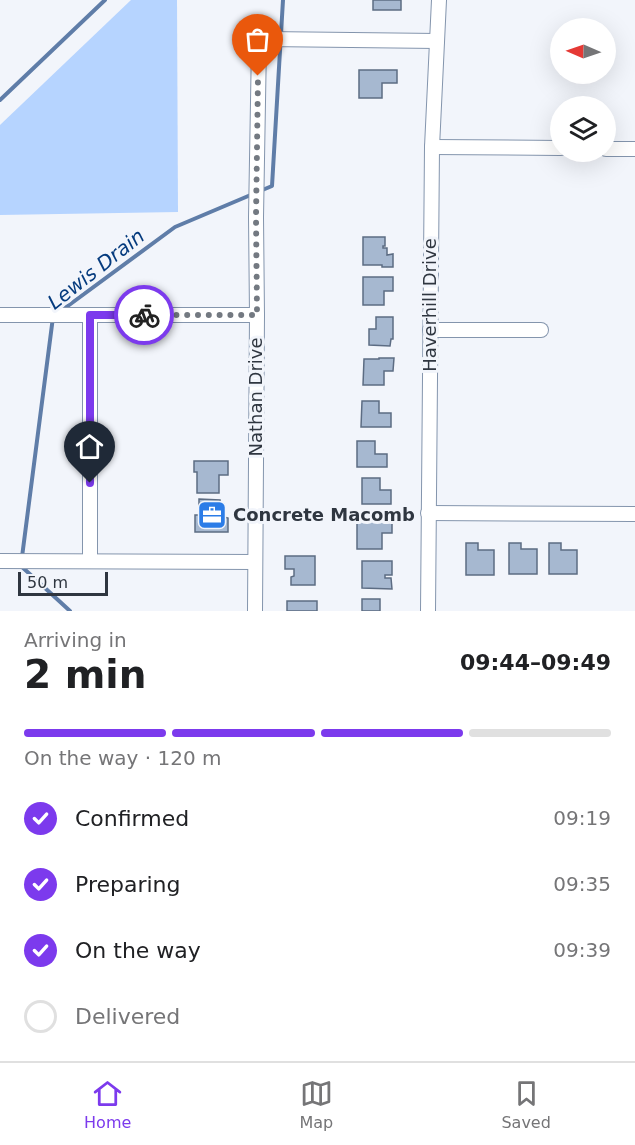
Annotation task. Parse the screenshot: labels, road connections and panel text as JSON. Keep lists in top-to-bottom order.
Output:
{
  "streets": {
    "street": ["Haverhill Drive", "Nathan Drive"]
  },
  "crossings": [
    ["Haverhill Drive", "Nathan Drive"]
  ],
  "water": ["Lewis Drain"],
  "places": {
    "office": ["Concrete Macomb"]
  },
  "scale_bar": "50 m",
  "north": "left",
  "page": {
    "scale": "50 m",
    "heading": ["2 min", "Arriving in", "09:44–09:49"],
    "bar": "On the way · 120 m",
    "list": [
      ["Confirmed", "09:19"],
      ["Preparing", "09:35"],
      ["On the way", "09:39"],
      "Delivered"
    ],
    "tabs": ["Home", "Map", "Saved"]
  }
}
